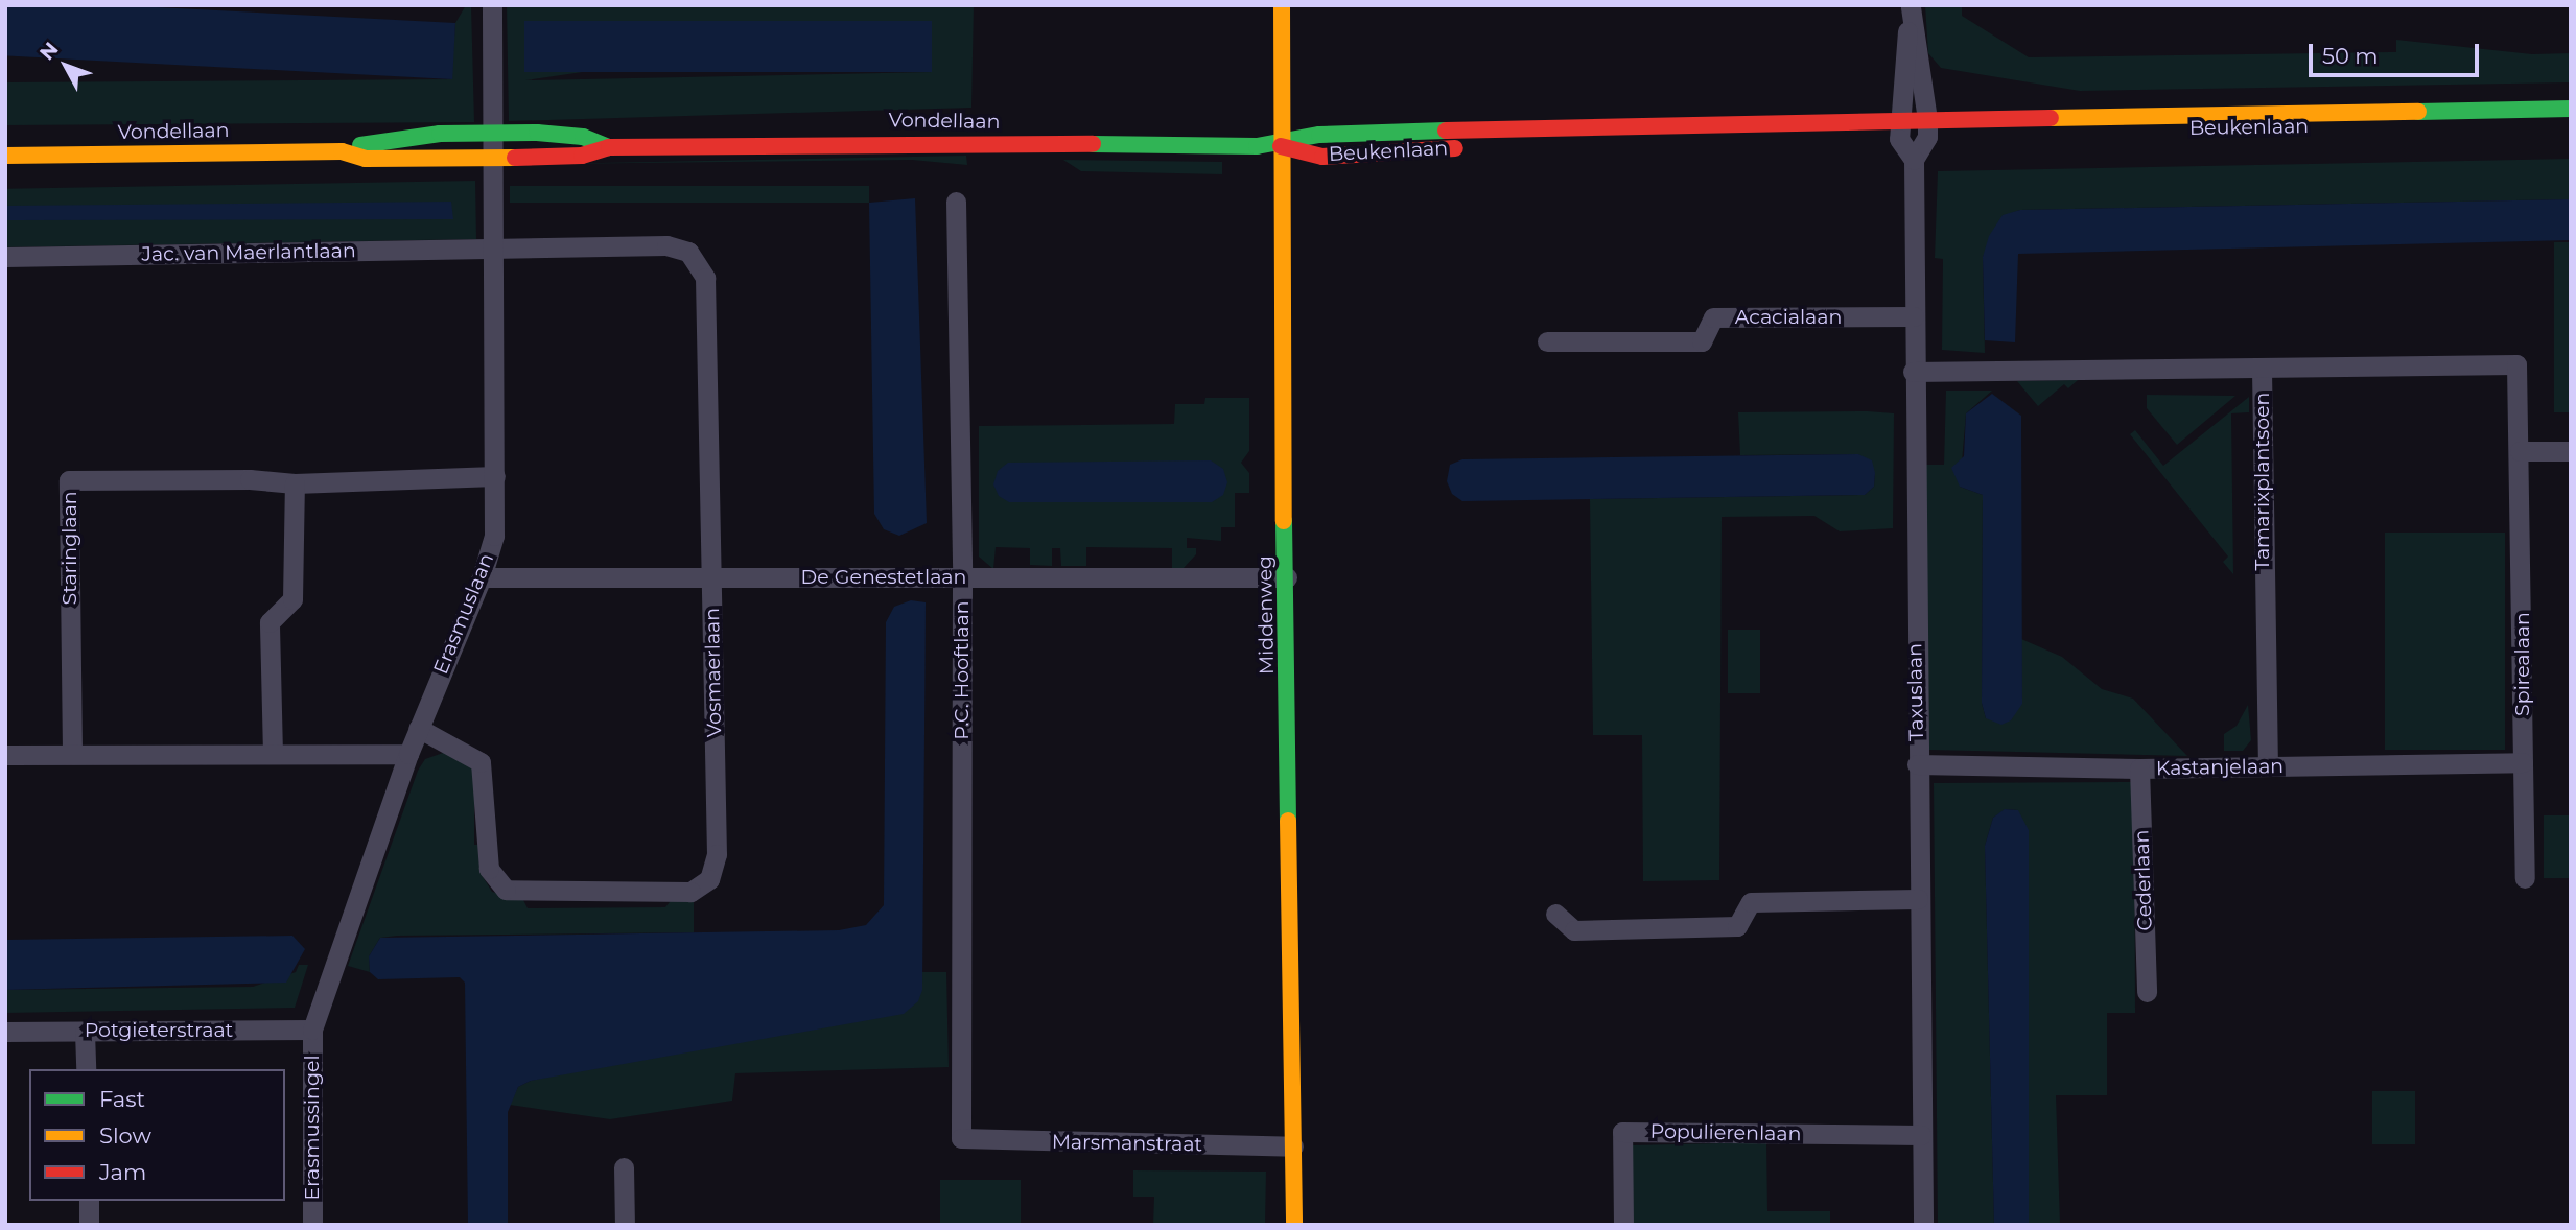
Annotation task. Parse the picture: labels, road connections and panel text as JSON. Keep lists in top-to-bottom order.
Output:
{
  "streets": {
    "street": [
      "Vondellaan",
      "Beukenlaan",
      "Jac. van Maerlantlaan",
      "Acacialaan",
      "Tamarixplantsoen",
      "Staringlaan",
      "De Genestetlaan",
      "Erasmuslaan",
      "Middenweg",
      "Spirealaan",
      "P.C. Hooftlaan",
      "Vosmaerlaan",
      "Taxuslaan",
      "Kastanjelaan",
      "Cederlaan",
      "Potgieterstraat",
      "Erasmussingel",
      "Populierenlaan",
      "Marsmanstraat"
    ]
  },
  "crossings": [
    ["Vondellaan", "Beukenlaan"],
    ["Vondellaan", "Erasmuslaan"],
    ["Vondellaan", "Middenweg"],
    ["Beukenlaan", "Middenweg"],
    ["Beukenlaan", "Taxuslaan"],
    ["Jac. van Maerlantlaan", "Erasmuslaan"],
    ["Jac. van Maerlantlaan", "Vosmaerlaan"],
    ["Acacialaan", "Taxuslaan"],
    ["Tamarixplantsoen", "Spirealaan"],
    ["Tamarixplantsoen", "Taxuslaan"],
    ["Tamarixplantsoen", "Kastanjelaan"],
    ["Staringlaan", "Erasmuslaan"],
    ["De Genestetlaan", "Erasmuslaan"],
    ["De Genestetlaan", "Middenweg"],
    ["De Genestetlaan", "P.C. Hooftlaan"],
    ["De Genestetlaan", "Vosmaerlaan"],
    ["Erasmuslaan", "Vosmaerlaan"],
    ["Erasmuslaan", "Potgieterstraat"],
    ["Erasmuslaan", "Erasmussingel"],
    ["Middenweg", "Marsmanstraat"],
    ["Spirealaan", "Kastanjelaan"],
    ["P.C. Hooftlaan", "Marsmanstraat"],
    ["Taxuslaan", "Kastanjelaan"],
    ["Taxuslaan", "Populierenlaan"],
    ["Kastanjelaan", "Cederlaan"],
    ["Potgieterstraat", "Erasmussingel"]
  ],
  "legend": ["Fast", "Slow", "Jam"],
  "scale_bar": "50 m",
  "north": "top left"
}
